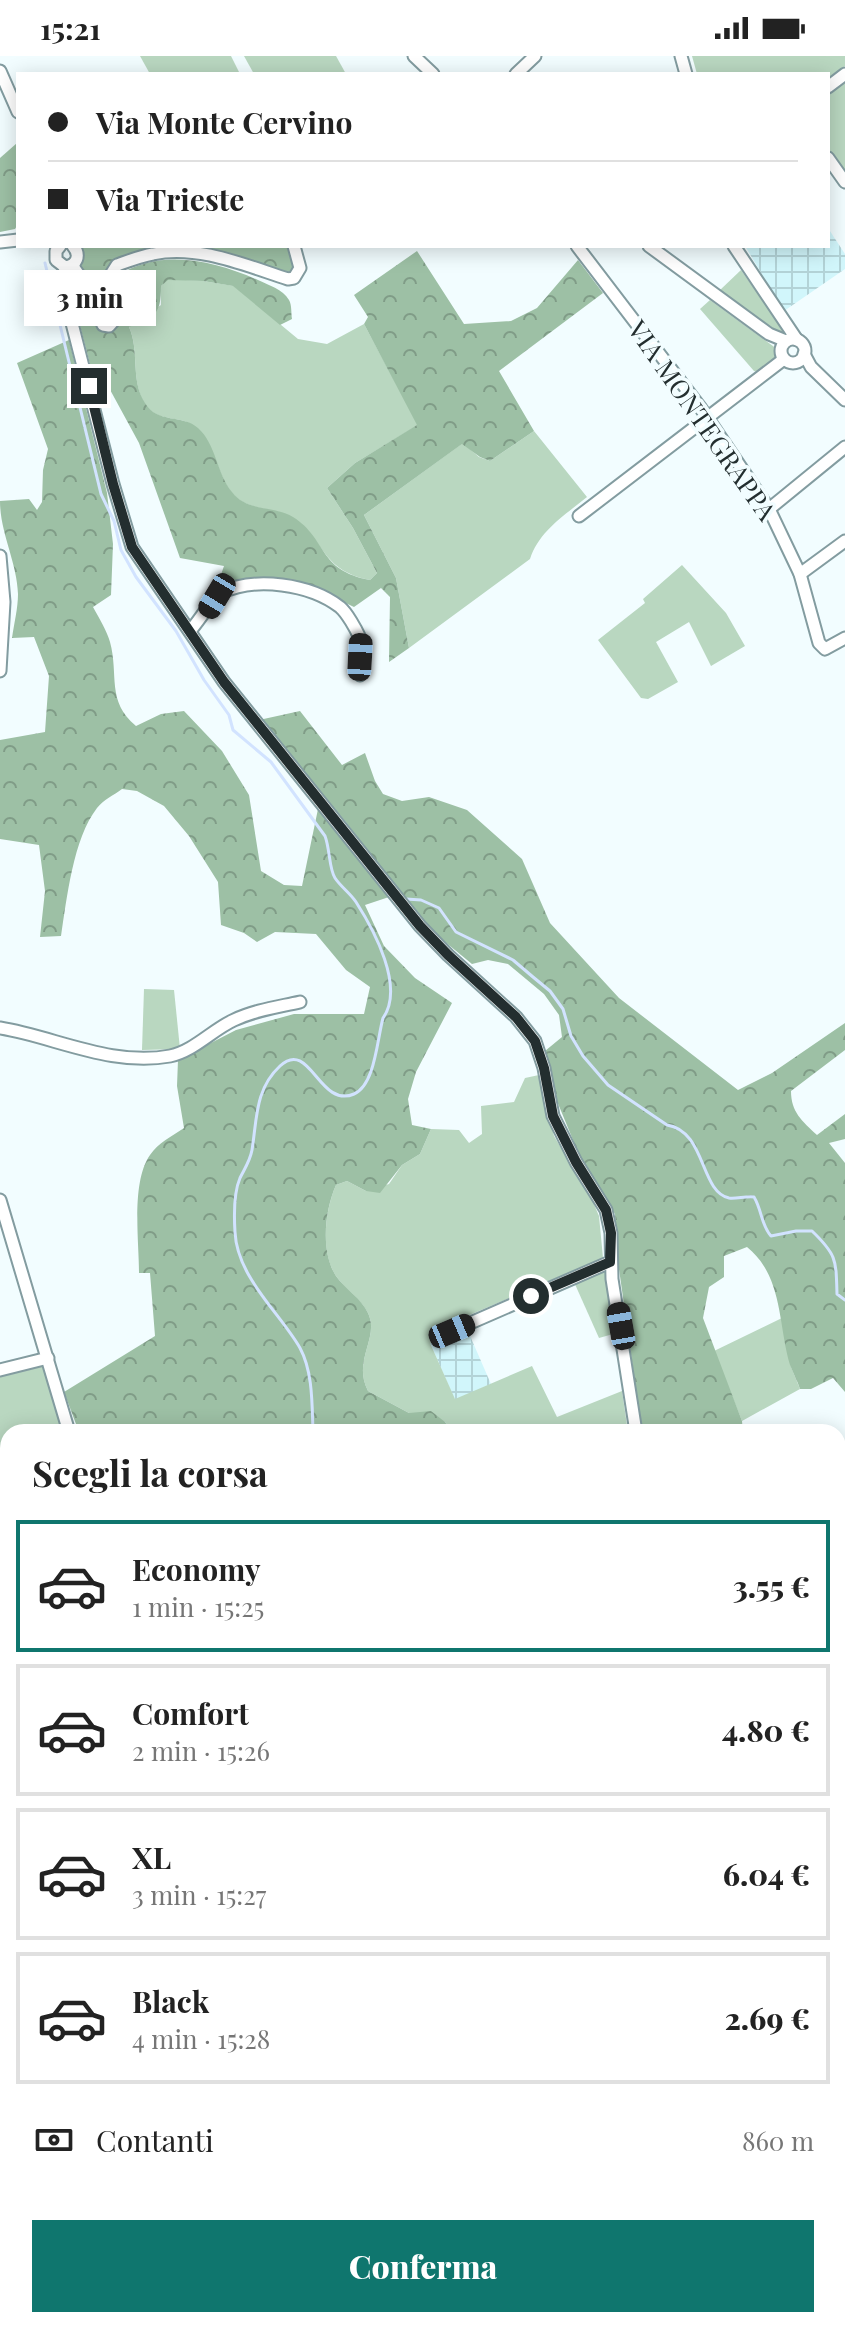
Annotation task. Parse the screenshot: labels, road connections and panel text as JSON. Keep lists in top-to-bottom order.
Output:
{
  "streets": {
    "street": ["VIA MONTEGRAPPA"]
  },
  "page": {
    "status": "15:21",
    "banner": ["Via Monte Cervino", "Via Trieste"],
    "bubble": "3 min",
    "heading": "Scegli la corsa",
    "list": [
      {
        "name": "Economy",
        "note": "1 min · 15:25",
        "value": "3.55 €"
      },
      {
        "name": "Comfort",
        "note": "2 min · 15:26",
        "value": "4.80 €"
      },
      {
        "name": "XL",
        "note": "3 min · 15:27",
        "value": "6.04 €"
      },
      {
        "name": "Black",
        "note": "4 min · 15:28",
        "value": "2.69 €"
      }
    ],
    "pay": ["Contanti", "860 m"],
    "buttons": "Conferma"
  }
}
